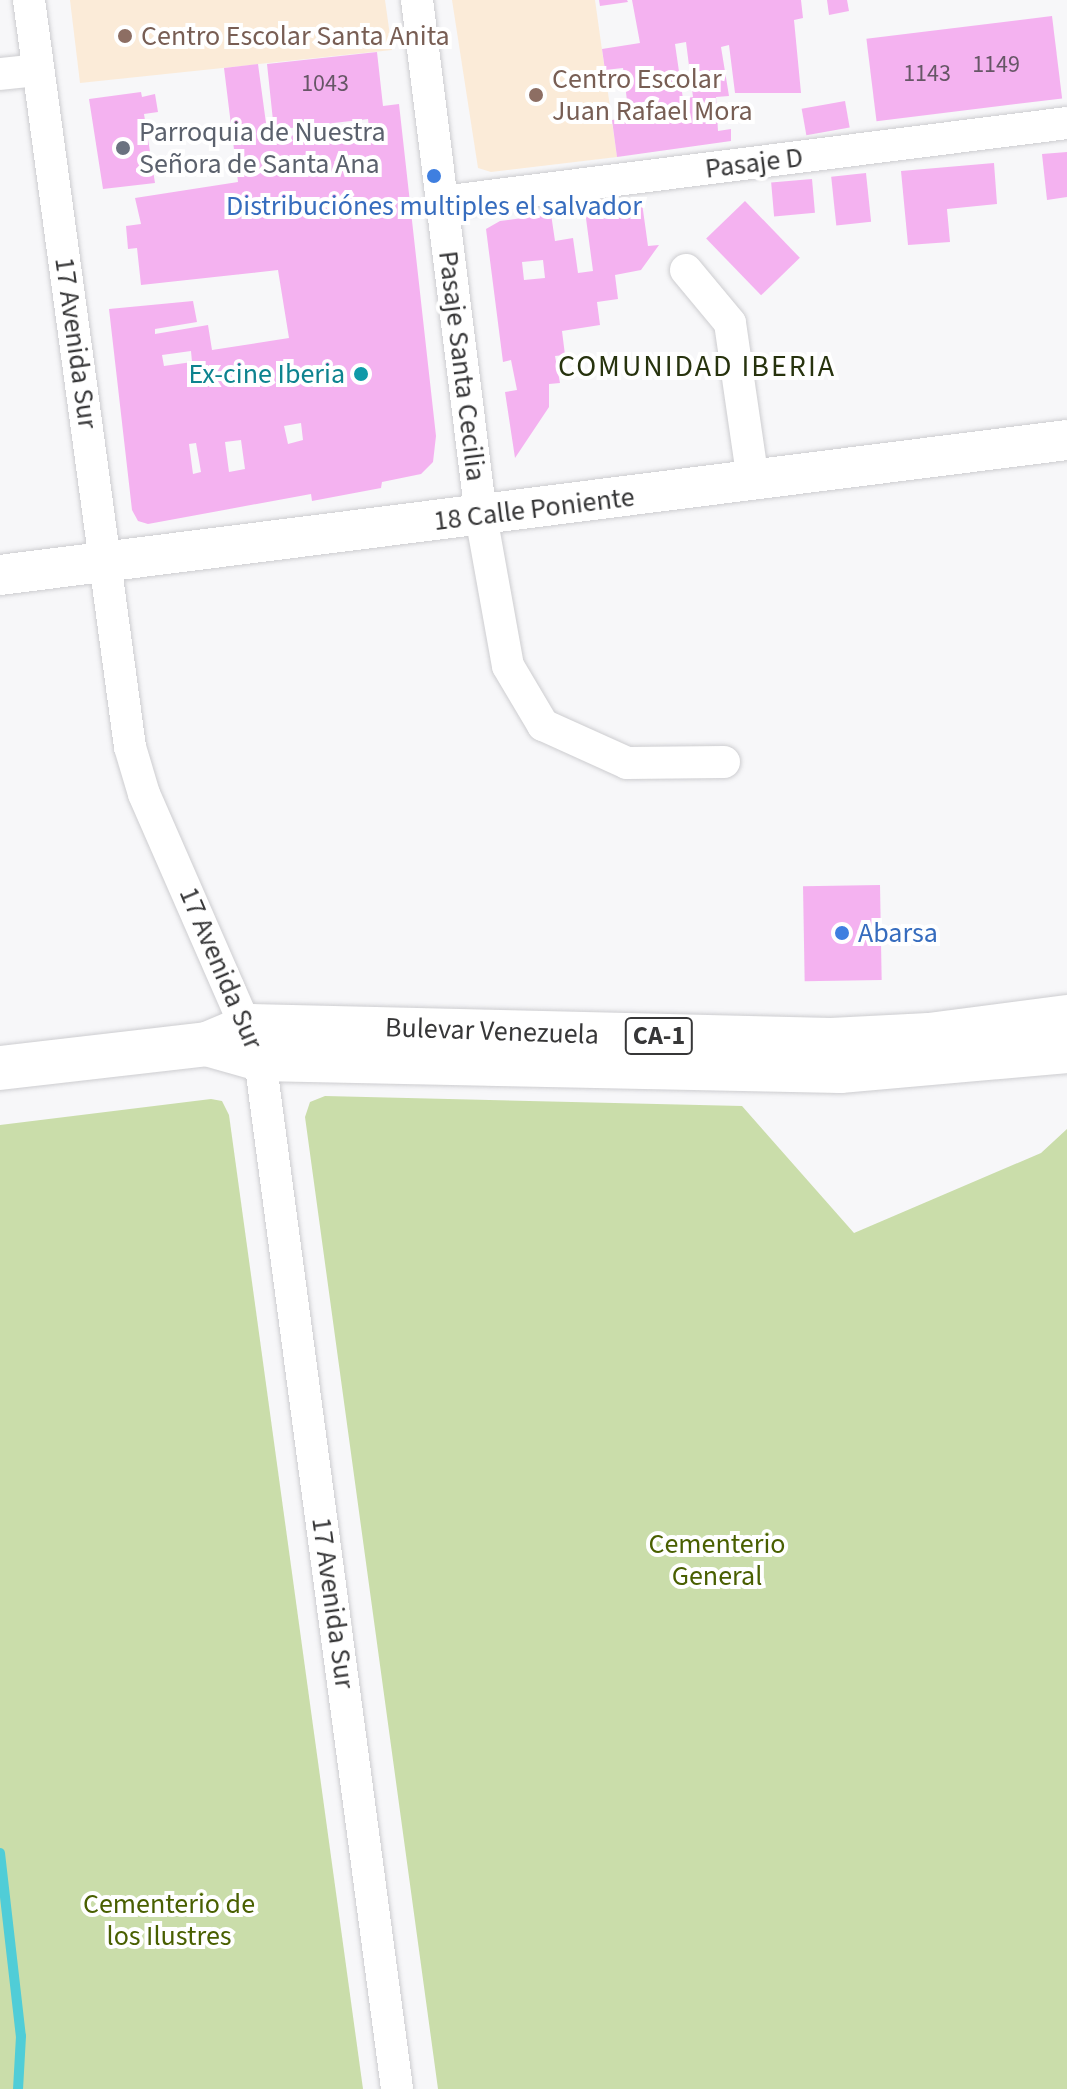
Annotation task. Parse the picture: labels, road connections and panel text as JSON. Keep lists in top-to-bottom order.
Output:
{
  "streets": {
    "highway": ["Bulevar Venezuela", "CA-1"],
    "street": [
      "Pasaje D",
      "17 Avenida Sur",
      "Pasaje Santa Cecilia",
      "18 Calle Poniente"
    ]
  },
  "crossings": [
    ["Pasaje D", "Pasaje Santa Cecilia"],
    ["17 Avenida Sur", "18 Calle Poniente"],
    ["17 Avenida Sur", "Bulevar Venezuela"],
    ["Pasaje Santa Cecilia", "18 Calle Poniente"]
  ],
  "districts": ["COMUNIDAD IBERIA"],
  "parks": ["Cementerio General", "Cementerio de los Ilustres"],
  "places": [
    "Centro Escolar Santa Anita",
    "Centro Escolar Juan Rafael Mora",
    "Parroquia de Nuestra Señora de Santa Ana",
    "Distribuciónes multiples el salvador",
    "Ex-cine Iberia",
    "Abarsa"
  ],
  "house_numbers": ["1149", "1143", "1043"]
}
